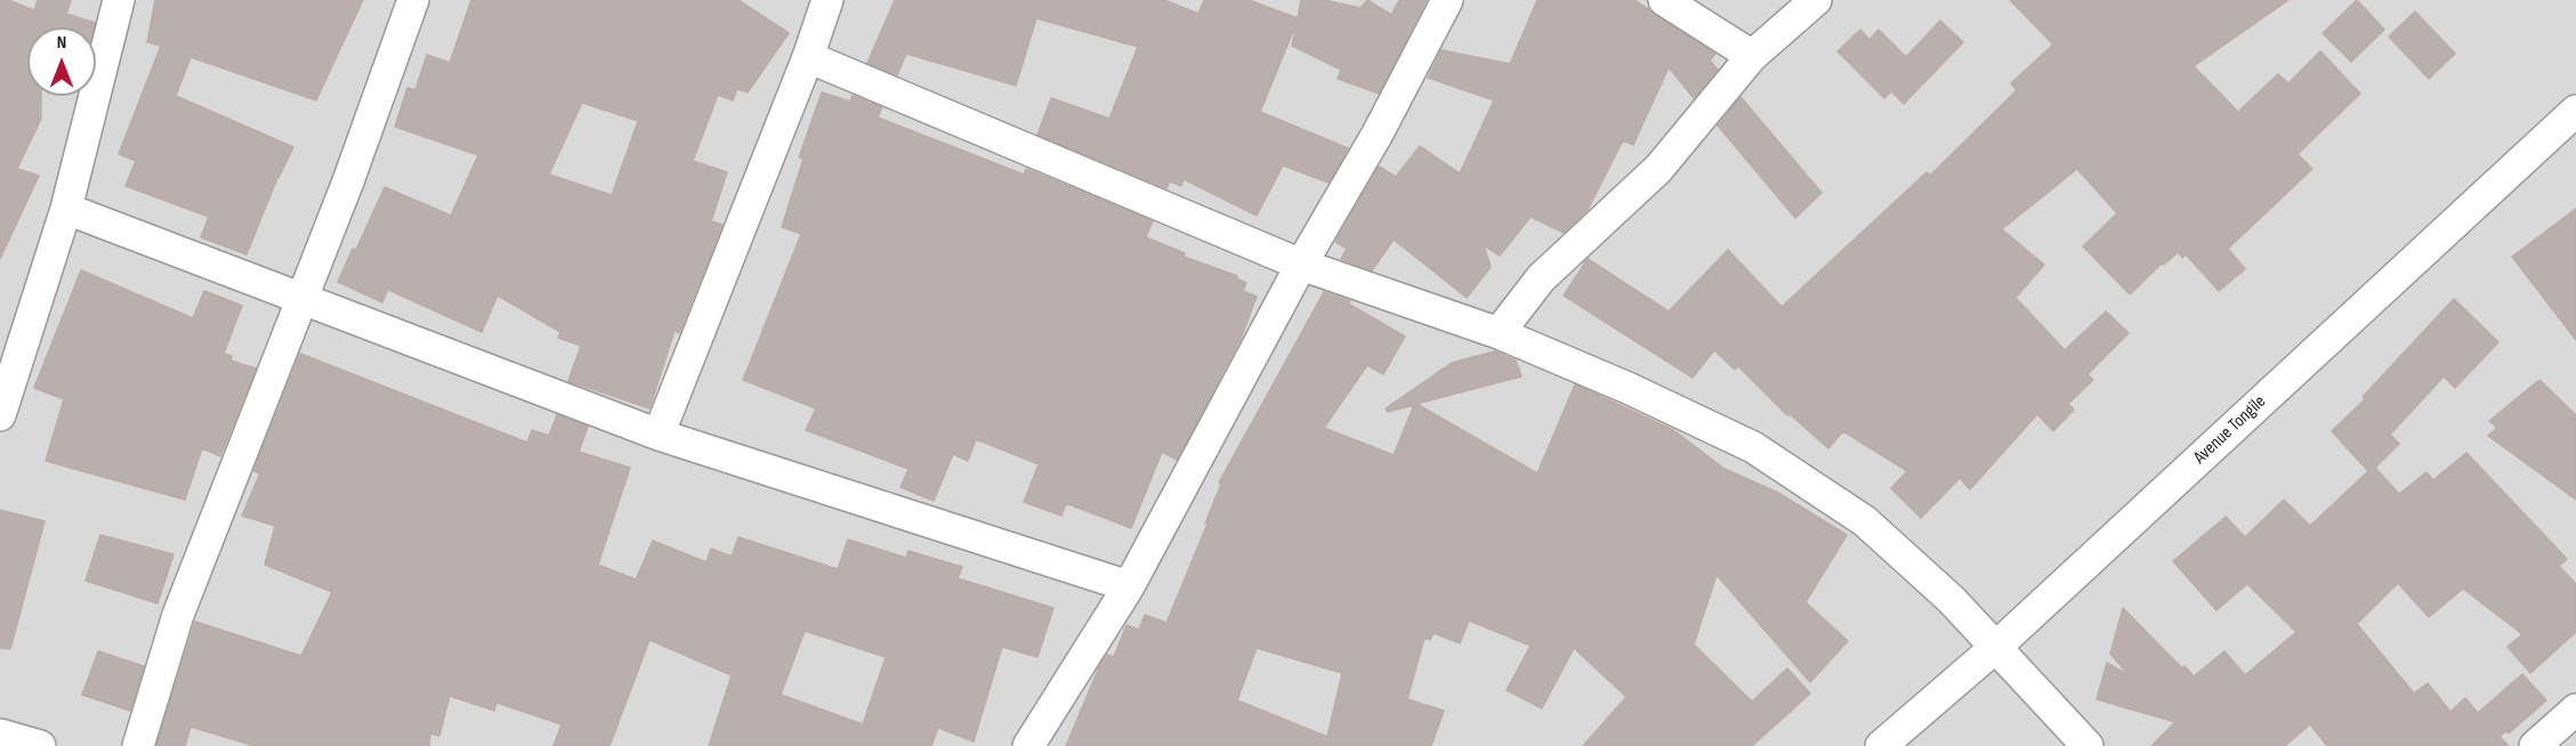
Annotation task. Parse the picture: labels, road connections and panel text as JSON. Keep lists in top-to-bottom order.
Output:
{
  "streets": {
    "street": ["Avenue Tongile"]
  },
  "north": "top"
}
